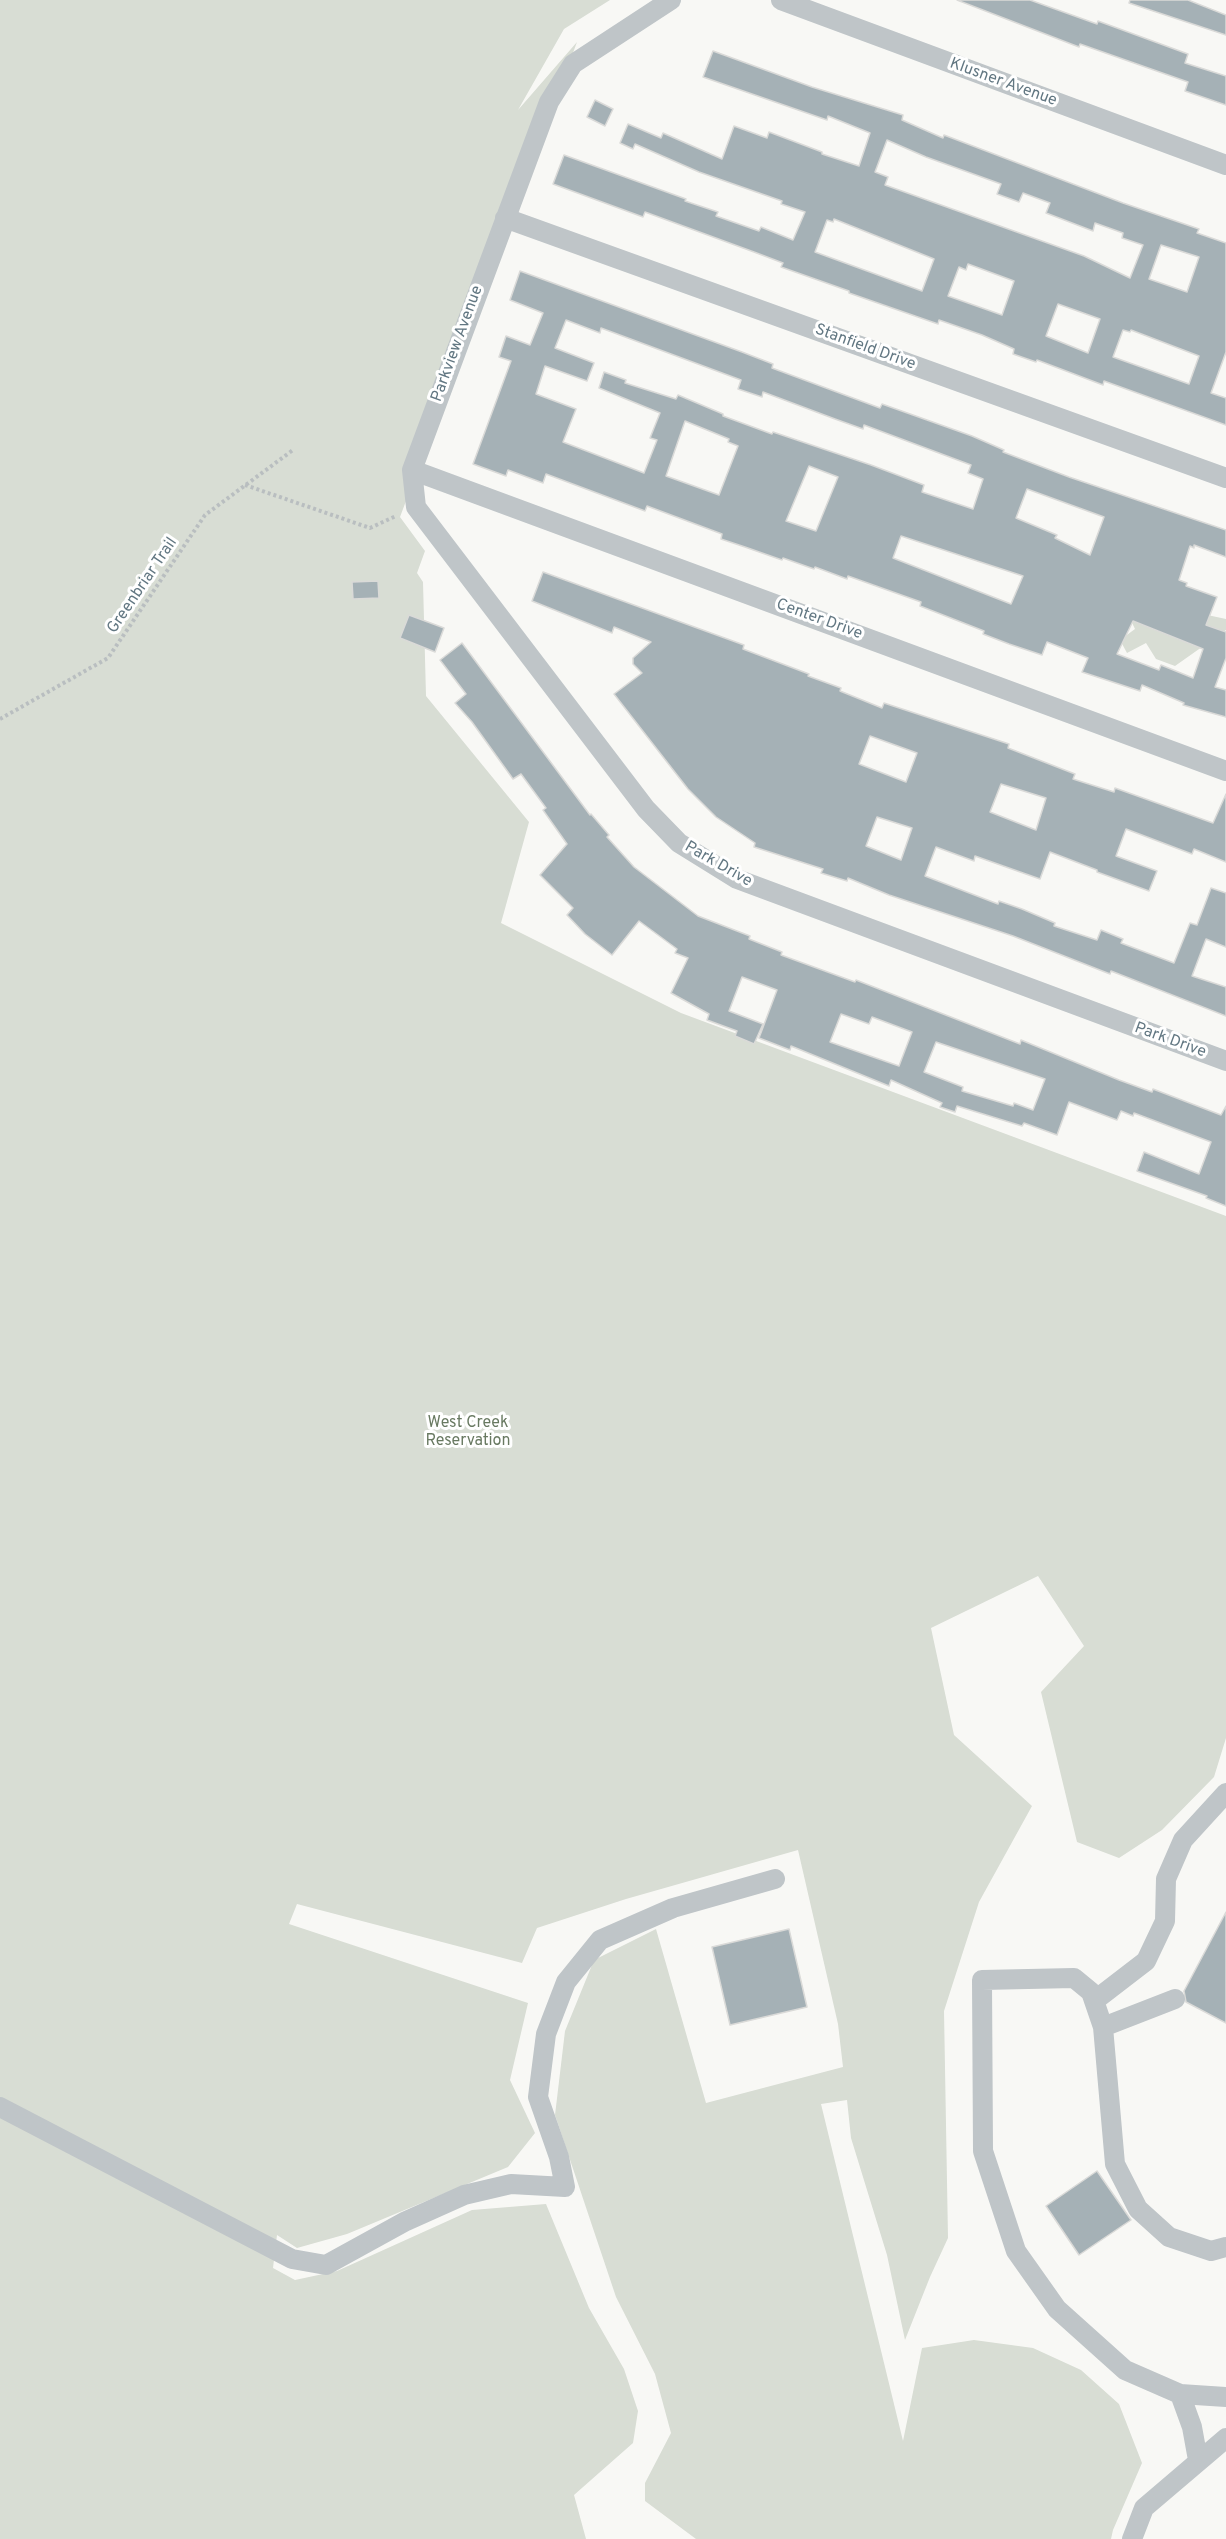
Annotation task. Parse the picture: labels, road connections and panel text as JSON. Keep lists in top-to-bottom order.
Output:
{
  "streets": {
    "street": [
      "Klusner Avenue",
      "Parkview Avenue",
      "Stanfield Drive",
      "Center Drive",
      "Park Drive"
    ],
    "path": ["Greenbriar Trail"]
  },
  "crossings": [
    ["Parkview Avenue", "Stanfield Drive"],
    ["Parkview Avenue", "Center Drive"],
    ["Parkview Avenue", "Park Drive"],
    ["Center Drive", "Park Drive"]
  ],
  "parks": ["West Creek Reservation"]
}
